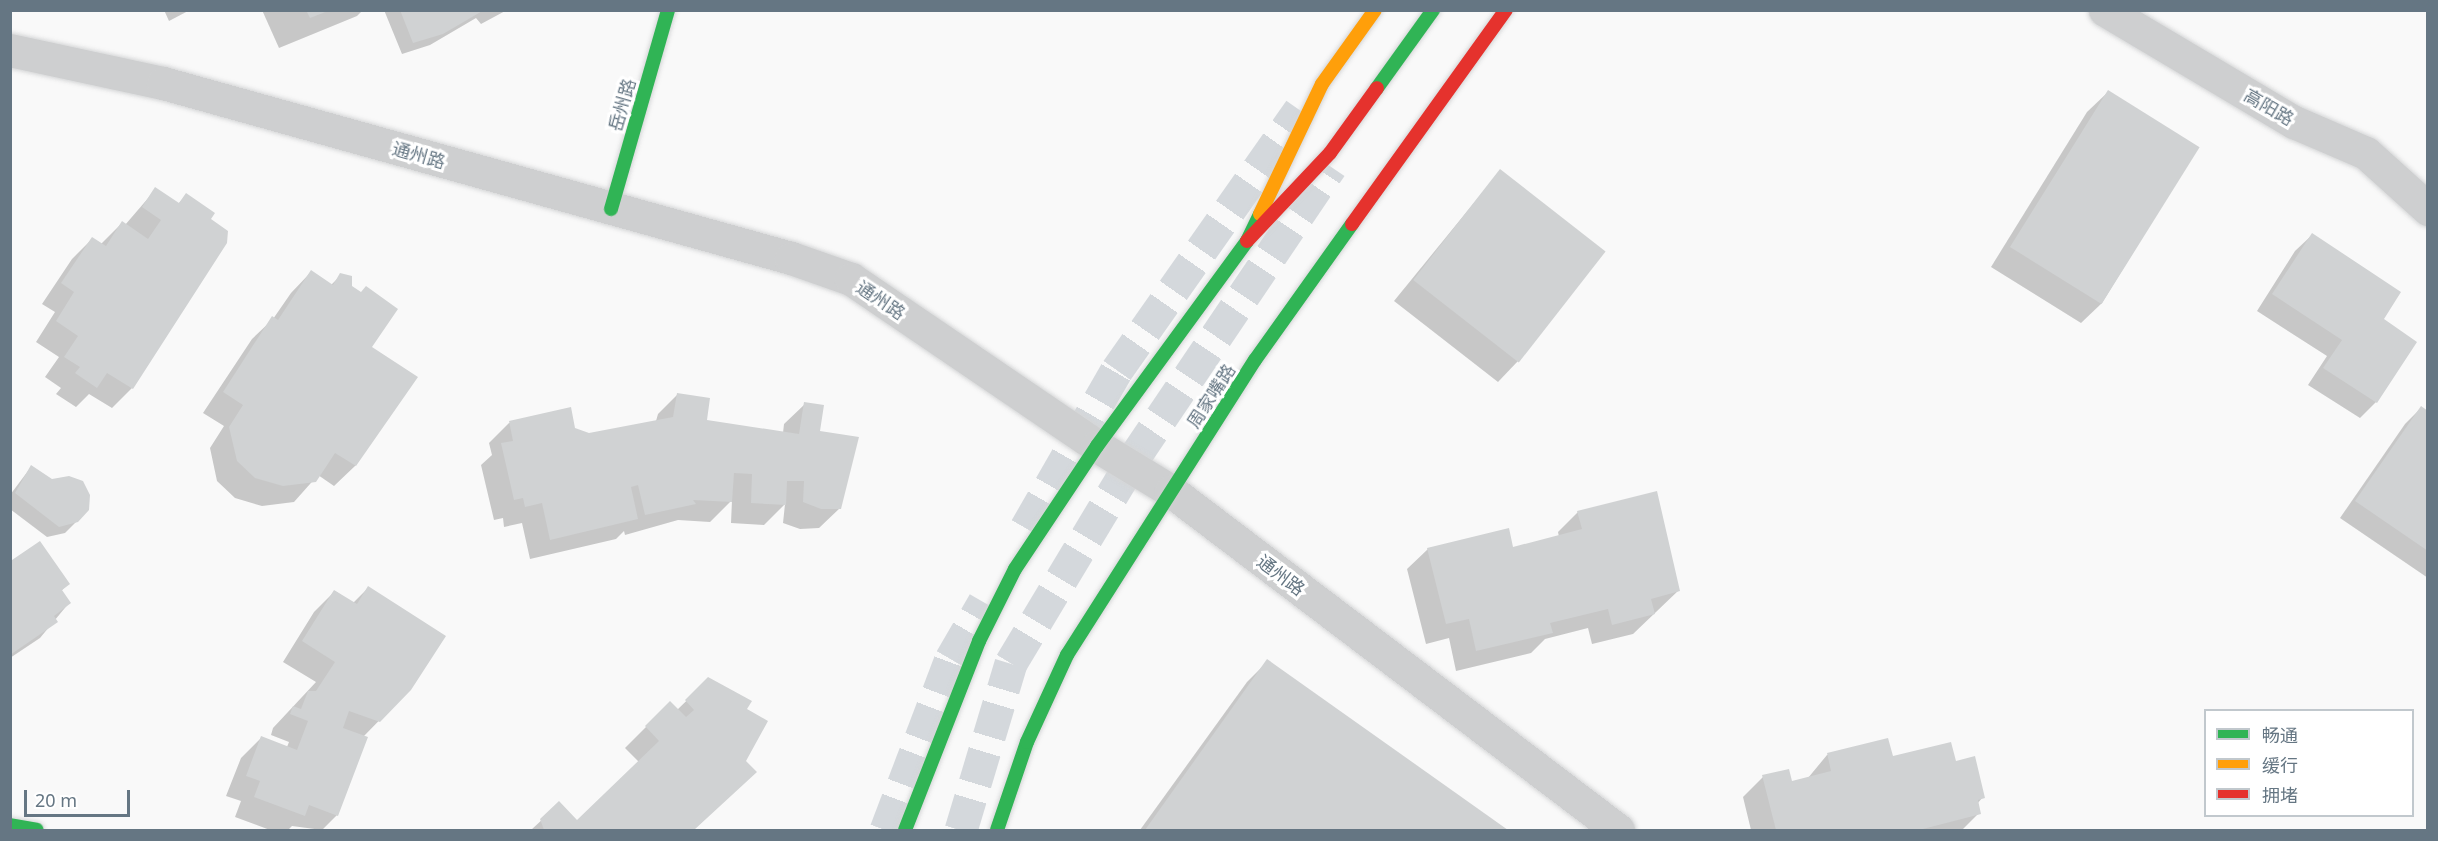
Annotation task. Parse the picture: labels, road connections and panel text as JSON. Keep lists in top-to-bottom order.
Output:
{
  "streets": {
    "main road": ["岳州路", "周家嘴路"],
    "street": ["高阳路", "通州路"]
  },
  "crossings": [
    ["岳州路", "通州路"],
    ["通州路", "周家嘴路"]
  ],
  "legend": ["畅通", "缓行", "拥堵"],
  "scale_bar": "20 m"
}
